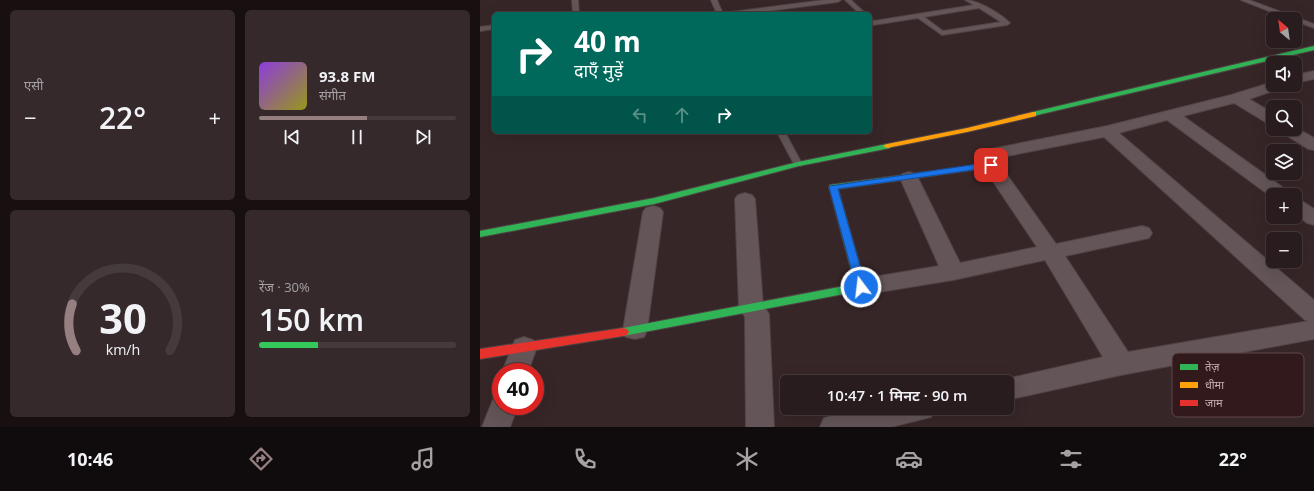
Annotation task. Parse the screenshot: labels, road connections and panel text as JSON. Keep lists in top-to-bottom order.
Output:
{
  "legend": ["तेज़", "धीमा", "जाम"],
  "north": "top left",
  "page": {
    "tile": [
      "एसी",
      ["रेंज · 30%", "150 km"]
    ],
    "map_buttons": ["+", "−"],
    "turn": ["40 m", "दाएँ मुड़ें"],
    "song": ["93.8 FM", "संगीत"],
    "heat": ["−", "22°", "+"],
    "limit": "40",
    "trip": "10:47 · 1 मिनट · 90 m",
    "tabs": ["10:46", "22°"],
    "gauge": ["30", "km/h"]
  }
}
